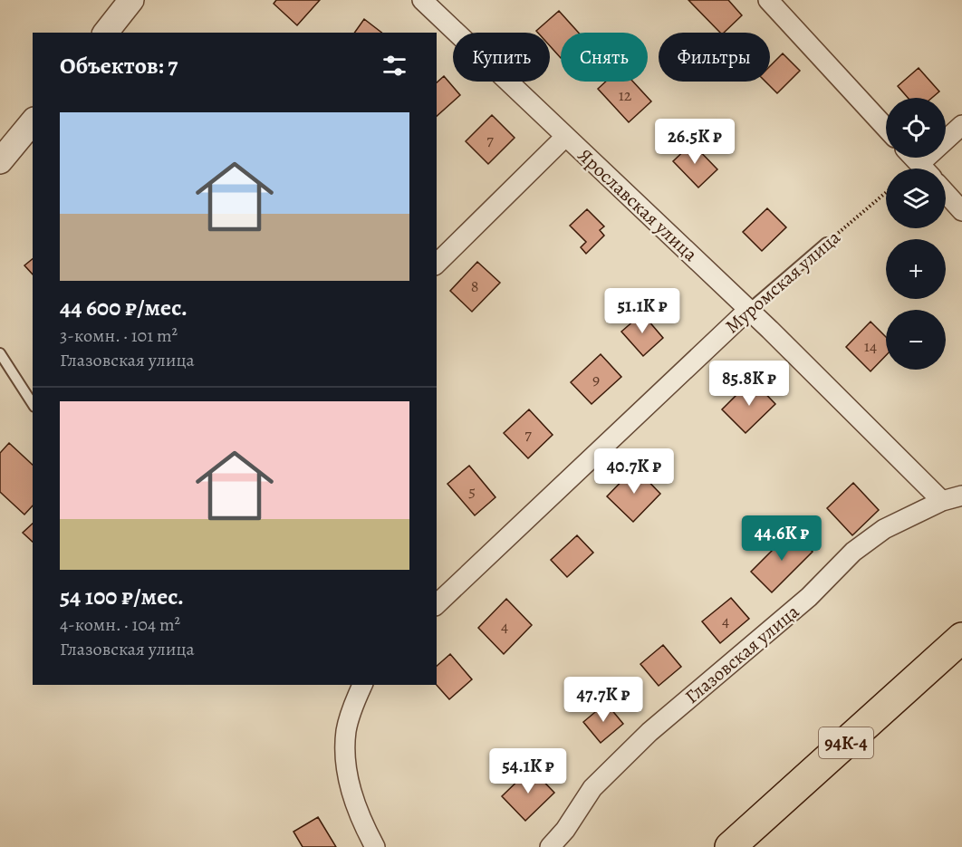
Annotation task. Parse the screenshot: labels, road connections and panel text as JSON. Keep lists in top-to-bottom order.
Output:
{
  "streets": {
    "main road": ["94К-4"],
    "street": ["Ярославская улица", "Муромская улица", "Глазовская улица"]
  },
  "crossings": [
    ["Ярославская улица", "Муромская улица"],
    ["Ярославская улица", "Глазовская улица"]
  ],
  "house_numbers": [
    "12",
    "7",
    "8",
    "14",
    "9",
    "7",
    "5",
    "4",
    "4"
  ],
  "page": {
    "chip": ["Купить", "Снять", "Фильтры"],
    "heading": "Объектов: 7",
    "map_buttons": ["+", "−"],
    "list": [
      {
        "name": "44 600 ₽/мес.",
        "note": "3-комн. · 101 m² · Глазовская улица"
      },
      {
        "name": "54 100 ₽/мес.",
        "note": "4-комн. · 104 m² · Глазовская улица"
      }
    ],
    "price": [
      "26.5K ₽",
      "51.1K ₽",
      "85.8K ₽",
      "40.7K ₽",
      "44.6K ₽",
      "47.7K ₽",
      "54.1K ₽"
    ]
  }
}
